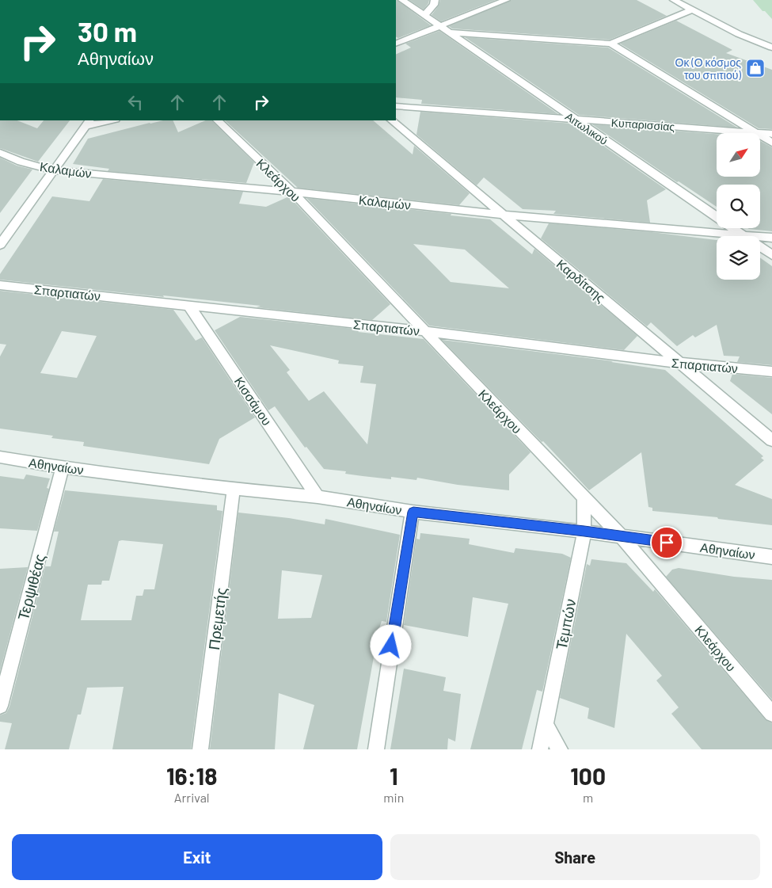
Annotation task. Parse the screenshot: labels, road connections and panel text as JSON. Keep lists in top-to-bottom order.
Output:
{
  "streets": {
    "street": [
      "Κυπαρισσίας",
      "Αιτωλικού",
      "Καλαμών",
      "Κλεάρχου",
      "Καρδίτσης",
      "Σπαρτιατών",
      "Κισσάμου",
      "Αθηναίων",
      "Τερψιθέας",
      "Πρεμετής",
      "Τεμπών"
    ]
  },
  "crossings": [
    ["Κυπαρισσίας", "Αιτωλικού"],
    ["Αιτωλικού", "Καλαμών"],
    ["Καλαμών", "Κλεάρχου"],
    ["Καλαμών", "Καρδίτσης"],
    ["Κλεάρχου", "Σπαρτιατών"],
    ["Κλεάρχου", "Αθηναίων"],
    ["Κλεάρχου", "Τεμπών"],
    ["Καρδίτσης", "Σπαρτιατών"],
    ["Σπαρτιατών", "Κισσάμου"],
    ["Κισσάμου", "Αθηναίων"],
    ["Αθηναίων", "Τερψιθέας"],
    ["Αθηναίων", "Πρεμετής"],
    ["Αθηναίων", "Τεμπών"]
  ],
  "places": {
    "shop": ["Οκ (Ο κόσμος του σπιτιού)"]
  },
  "north": "top right",
  "page": {
    "turn": ["30 m", "Αθηναίων"],
    "eta": [
      "16:18",
      "Arrival",
      "1",
      "min",
      "100",
      "m"
    ],
    "buttons": ["Exit", "Share"]
  }
}
